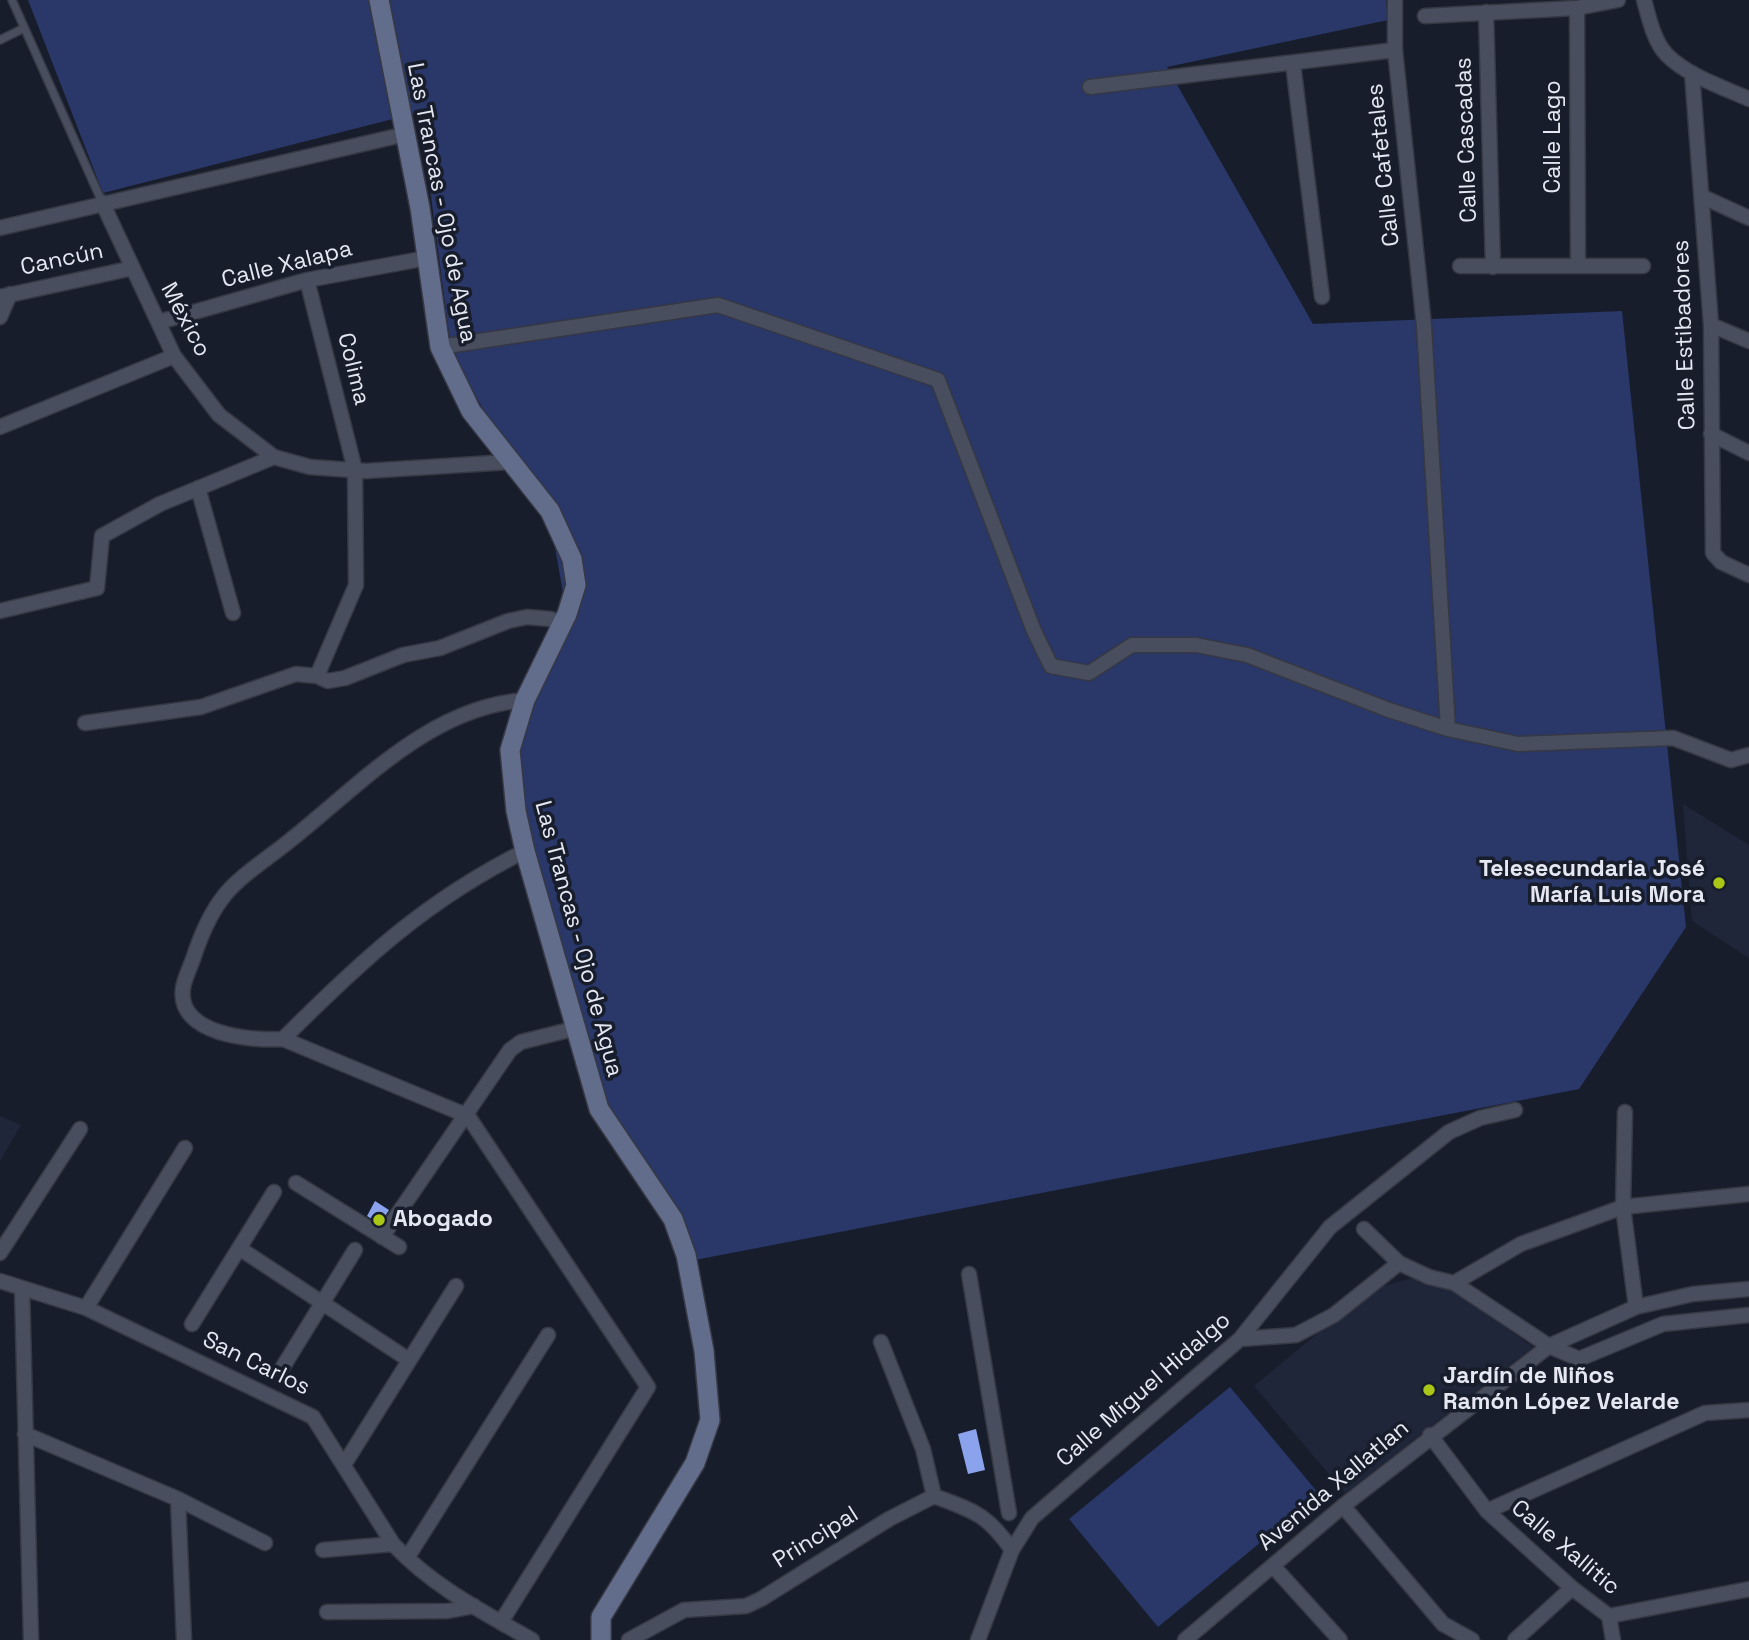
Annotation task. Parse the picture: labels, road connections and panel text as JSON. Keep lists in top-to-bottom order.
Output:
{
  "streets": {
    "street": [
      "Calle Lago",
      "Calle Cascadas",
      "Calle Cafetales",
      "Las Trancas - Ojo de Agua",
      "Cancún",
      "Calle Xalapa",
      "México",
      "Calle Estibadores",
      "Colima",
      "San Carlos",
      "Calle Miguel Hidalgo",
      "Avenida Xallatlan",
      "Principal",
      "Calle Xallitic"
    ]
  },
  "crossings": [
    ["Las Trancas - Ojo de Agua", "Calle Xalapa"],
    ["Las Trancas - Ojo de Agua", "México"],
    ["Cancún", "México"],
    ["Calle Xalapa", "México"],
    ["Calle Xalapa", "Colima"],
    ["México", "Colima"],
    ["Avenida Xallatlan", "Calle Xallitic"]
  ],
  "places": ["Telesecundaria José María Luis Mora", "Abogado", "Jardín de Niños Ramón López Velarde"]
}
